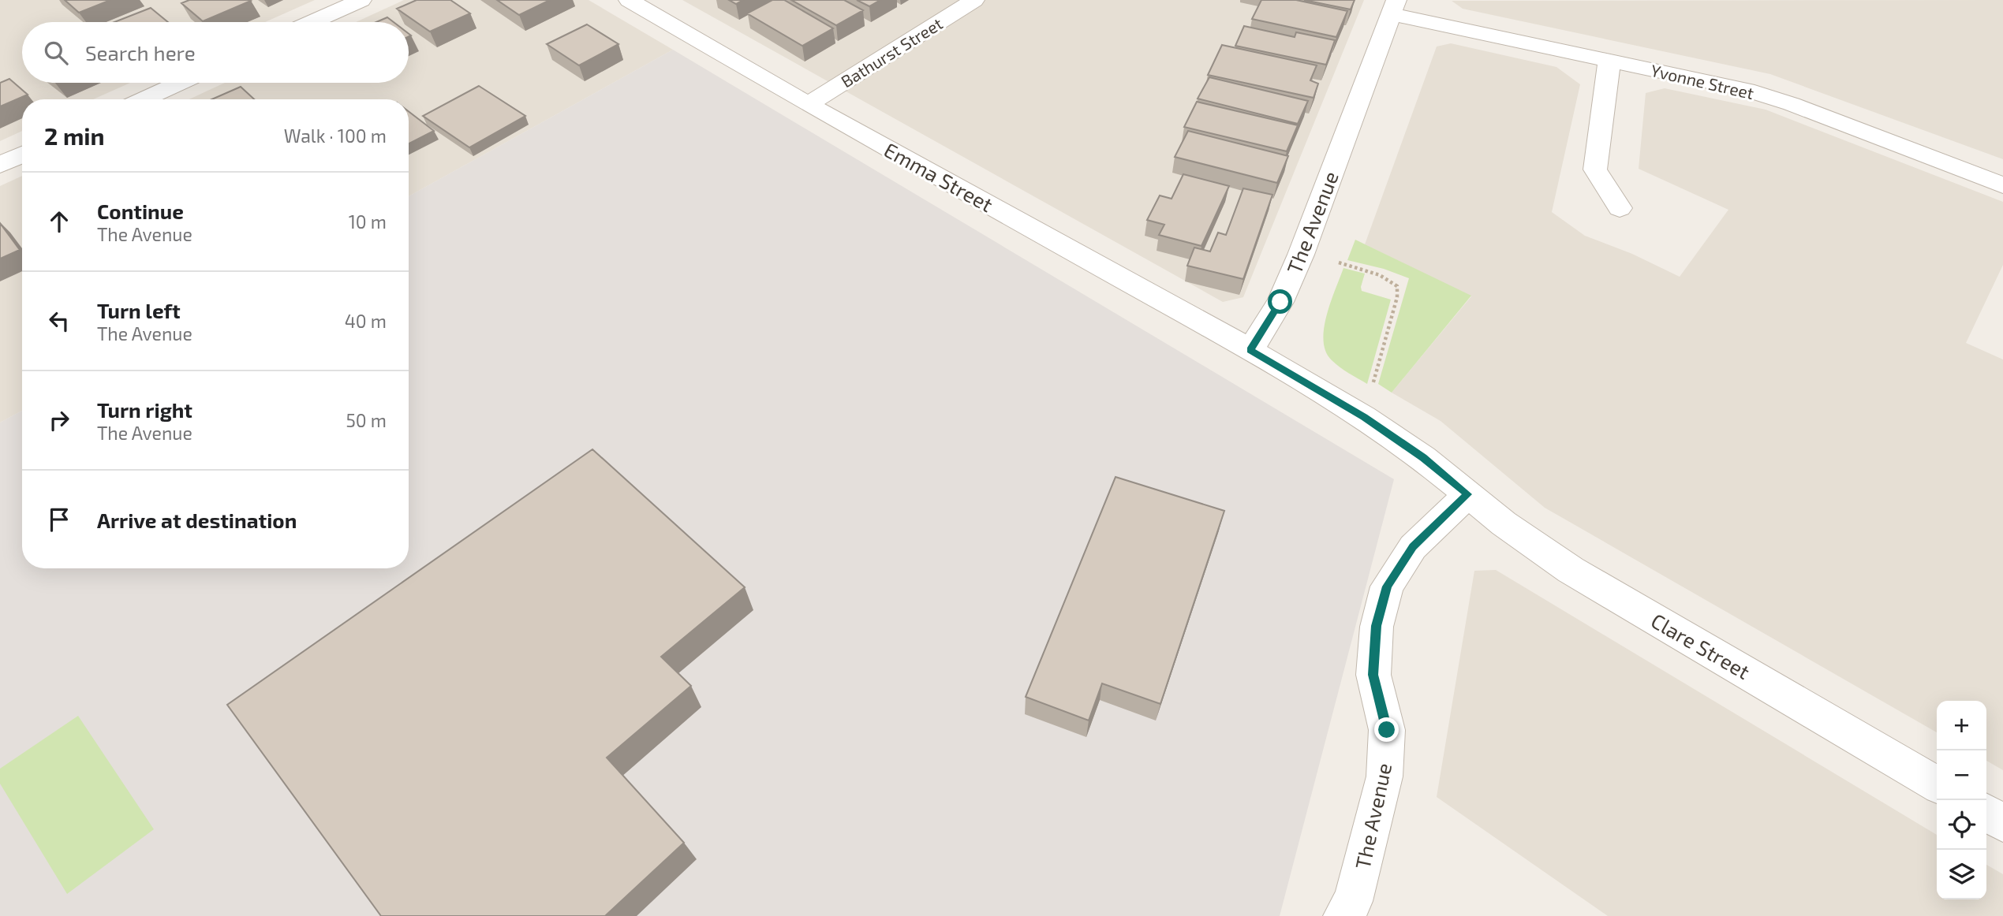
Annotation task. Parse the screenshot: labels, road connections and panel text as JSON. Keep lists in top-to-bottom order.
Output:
{
  "streets": {
    "street": [
      "Bathurst Street",
      "Yvonne Street",
      "Emma Street",
      "The Avenue",
      "Clare Street"
    ]
  },
  "crossings": [
    ["Bathurst Street", "Emma Street"],
    ["Yvonne Street", "The Avenue"],
    ["Emma Street", "The Avenue"],
    ["The Avenue", "Clare Street"]
  ],
  "page": {
    "search": "Search here",
    "heading": ["2 min", "Walk · 100 m"],
    "list": [
      ["Continue", "The Avenue", "10 m"],
      ["Turn left", "The Avenue", "40 m"],
      ["Turn right", "The Avenue", "50 m"],
      "Arrive at destination"
    ],
    "map_buttons": ["+", "−"]
  }
}
